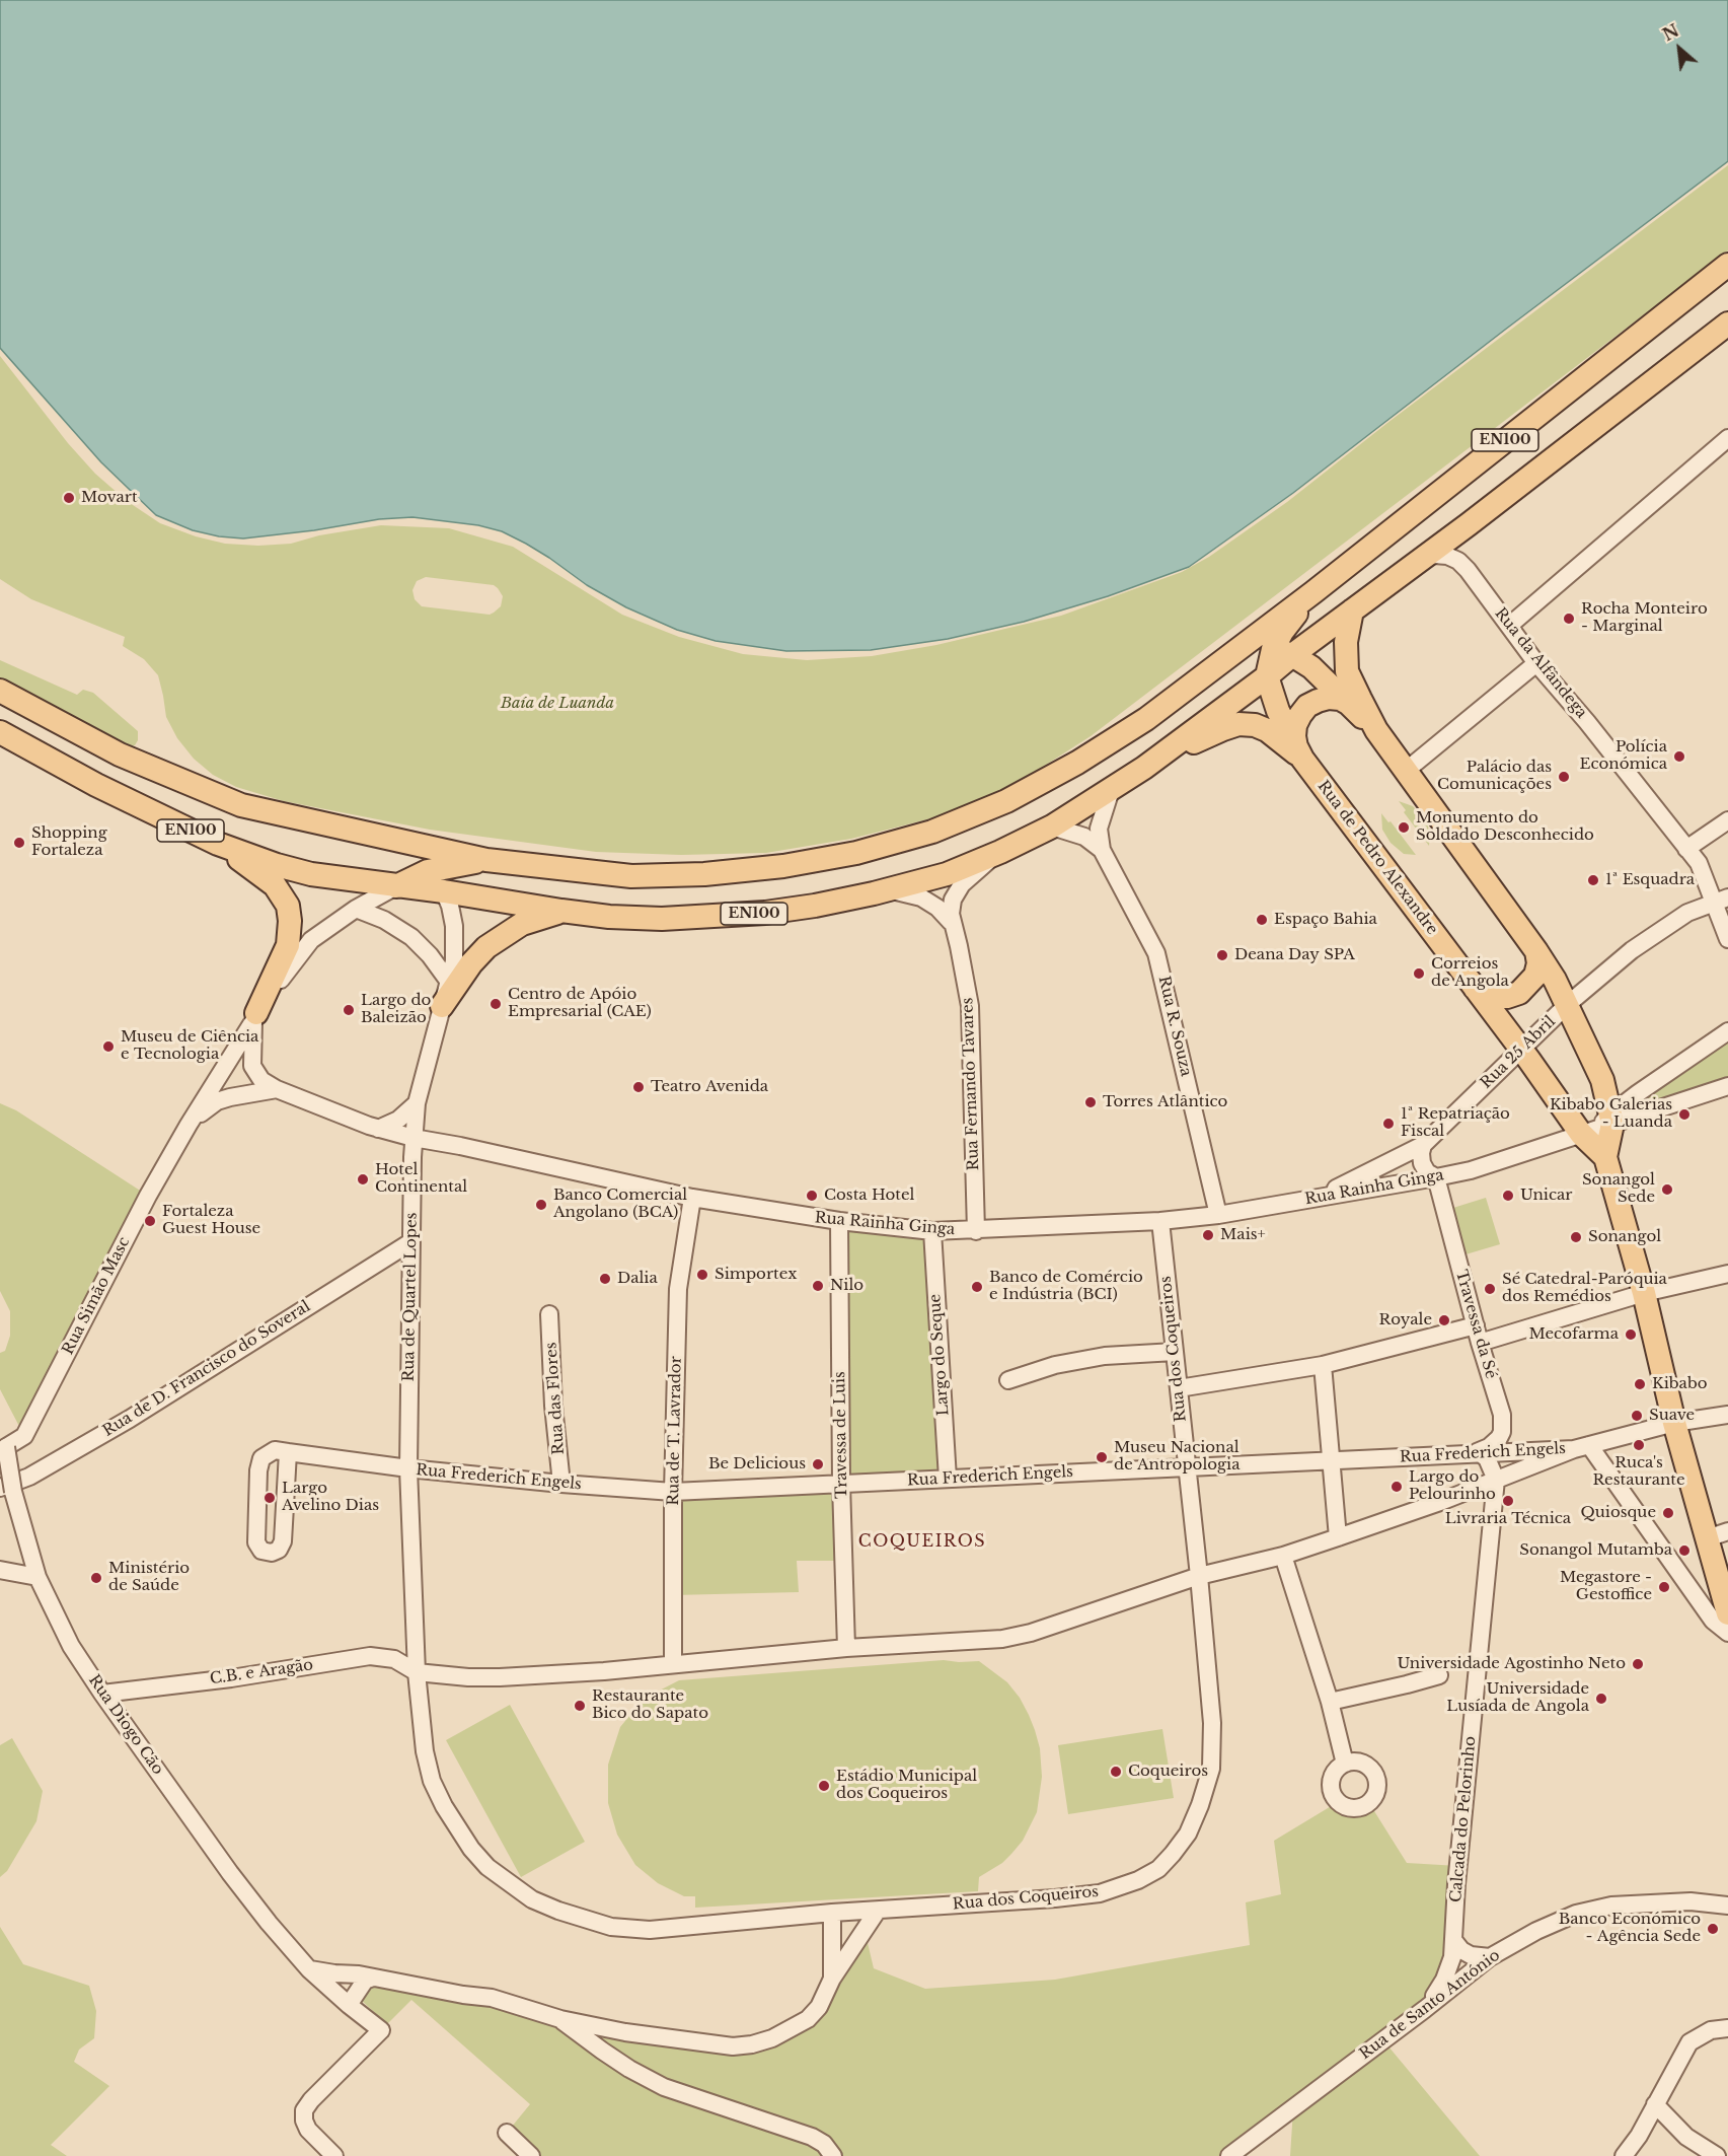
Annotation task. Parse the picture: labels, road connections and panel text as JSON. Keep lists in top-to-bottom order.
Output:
{
  "streets": {
    "main road": ["EN100", "Rua de Pedro Alexandre"],
    "street": [
      "Rua da Alfândega",
      "Rua R. Souza",
      "Rua 25 Abril",
      "Rua Fernando Tavares",
      "Rua Rainha Ginga",
      "Rua Simão Masc",
      "Rua de Quartel Lopes",
      "Travessa da Sé",
      "Rua dos Coqueiros",
      "Largo do Seque",
      "Rua de D. Francisco do Soveral",
      "Rua das Flores",
      "Rua de T. Lavrador",
      "Travessa de Luis",
      "Rua Frederich Engels",
      "C.B. e Aragão",
      "Rua Diogo Cão",
      "Calcada do Pelorinho",
      "Rua de Santo António"
    ]
  },
  "crossings": [
    ["EN100", "Rua de Quartel Lopes"],
    ["Rua da Alfândega", "Rua 25 Abril"],
    ["Rua de Pedro Alexandre", "Rua 25 Abril"],
    ["Rua de Pedro Alexandre", "Rua Rainha Ginga"],
    ["Rua R. Souza", "Rua Rainha Ginga"],
    ["Rua 25 Abril", "Rua Rainha Ginga"],
    ["Rua 25 Abril", "Travessa da Sé"],
    ["Rua Fernando Tavares", "Rua Rainha Ginga"],
    ["Rua Rainha Ginga", "Rua Simão Masc"],
    ["Rua Rainha Ginga", "Rua de Quartel Lopes"],
    ["Rua Rainha Ginga", "Travessa da Sé"],
    ["Rua Rainha Ginga", "Rua dos Coqueiros"],
    ["Rua Rainha Ginga", "Largo do Seque"],
    ["Rua Rainha Ginga", "Rua de T. Lavrador"],
    ["Rua Rainha Ginga", "Travessa de Luis"],
    ["Rua Simão Masc", "Rua de Quartel Lopes"],
    ["Rua Simão Masc", "Rua Diogo Cão"],
    ["Rua de Quartel Lopes", "Rua dos Coqueiros"],
    ["Rua de Quartel Lopes", "Rua de D. Francisco do Soveral"],
    ["Rua de Quartel Lopes", "Rua Frederich Engels"],
    ["Rua de Quartel Lopes", "C.B. e Aragão"],
    ["Travessa da Sé", "Rua Frederich Engels"],
    ["Rua dos Coqueiros", "Rua Frederich Engels"],
    ["Rua dos Coqueiros", "C.B. e Aragão"],
    ["Largo do Seque", "Rua Frederich Engels"],
    ["Rua de D. Francisco do Soveral", "Rua Diogo Cão"],
    ["Rua das Flores", "Rua Frederich Engels"],
    ["Rua de T. Lavrador", "Rua Frederich Engels"],
    ["Travessa de Luis", "Rua Frederich Engels"],
    ["C.B. e Aragão", "Rua Diogo Cão"],
    ["Calcada do Pelorinho", "Rua de Santo António"]
  ],
  "districts": ["COQUEIROS"],
  "parks": ["Baía de Luanda"],
  "places": [
    "Movart",
    "Rocha Monteiro - Marginal",
    "Polícia Económica",
    "Palácio das Comunicações",
    "Monumento do Soldado Desconhecido",
    "Shopping Fortaleza",
    "1ª Esquadra",
    "Espaço Bahia",
    "Deana Day SPA",
    "Correios de Angola",
    "Centro de Apóio Empresarial (CAE)",
    "Largo do Baleizão",
    "Museu de Ciência e Tecnologia",
    "Teatro Avenida",
    "Torres Atlântico",
    "Kibabo Galerias - Luanda",
    "1ª Repatriação Fiscal",
    "Hotel Continental",
    "Sonangol Sede",
    "Costa Hotel",
    "Unicar",
    "Banco Comercial Angolano (BCA)",
    "Fortaleza Guest House",
    "Mais+",
    "Sonangol",
    "Simportex",
    "Dalia",
    "Nilo",
    "Banco de Comércio e Indústria (BCI)",
    "Sé Catedral-Paróquia dos Remédios",
    "Royale",
    "Mecofarma",
    "Kibabo",
    "Suave",
    "Ruca's Restaurante",
    "Museu Nacional de Antropologia",
    "Be Delicious",
    "Largo do Pelourinho",
    "Largo Avelino Dias",
    "Livraria Técnica",
    "Quiosque",
    "Sonangol Mutamba",
    "Ministério de Saúde",
    "Megastore - Gestoffice",
    "Universidade Agostinho Neto",
    "Universidade Lusíada de Angola",
    "Restaurante Bico do Sapato",
    "Coqueiros",
    "Estádio Municipal dos Coqueiros",
    "Banco Económico - Agência Sede"
  ],
  "north": "top left"
}
